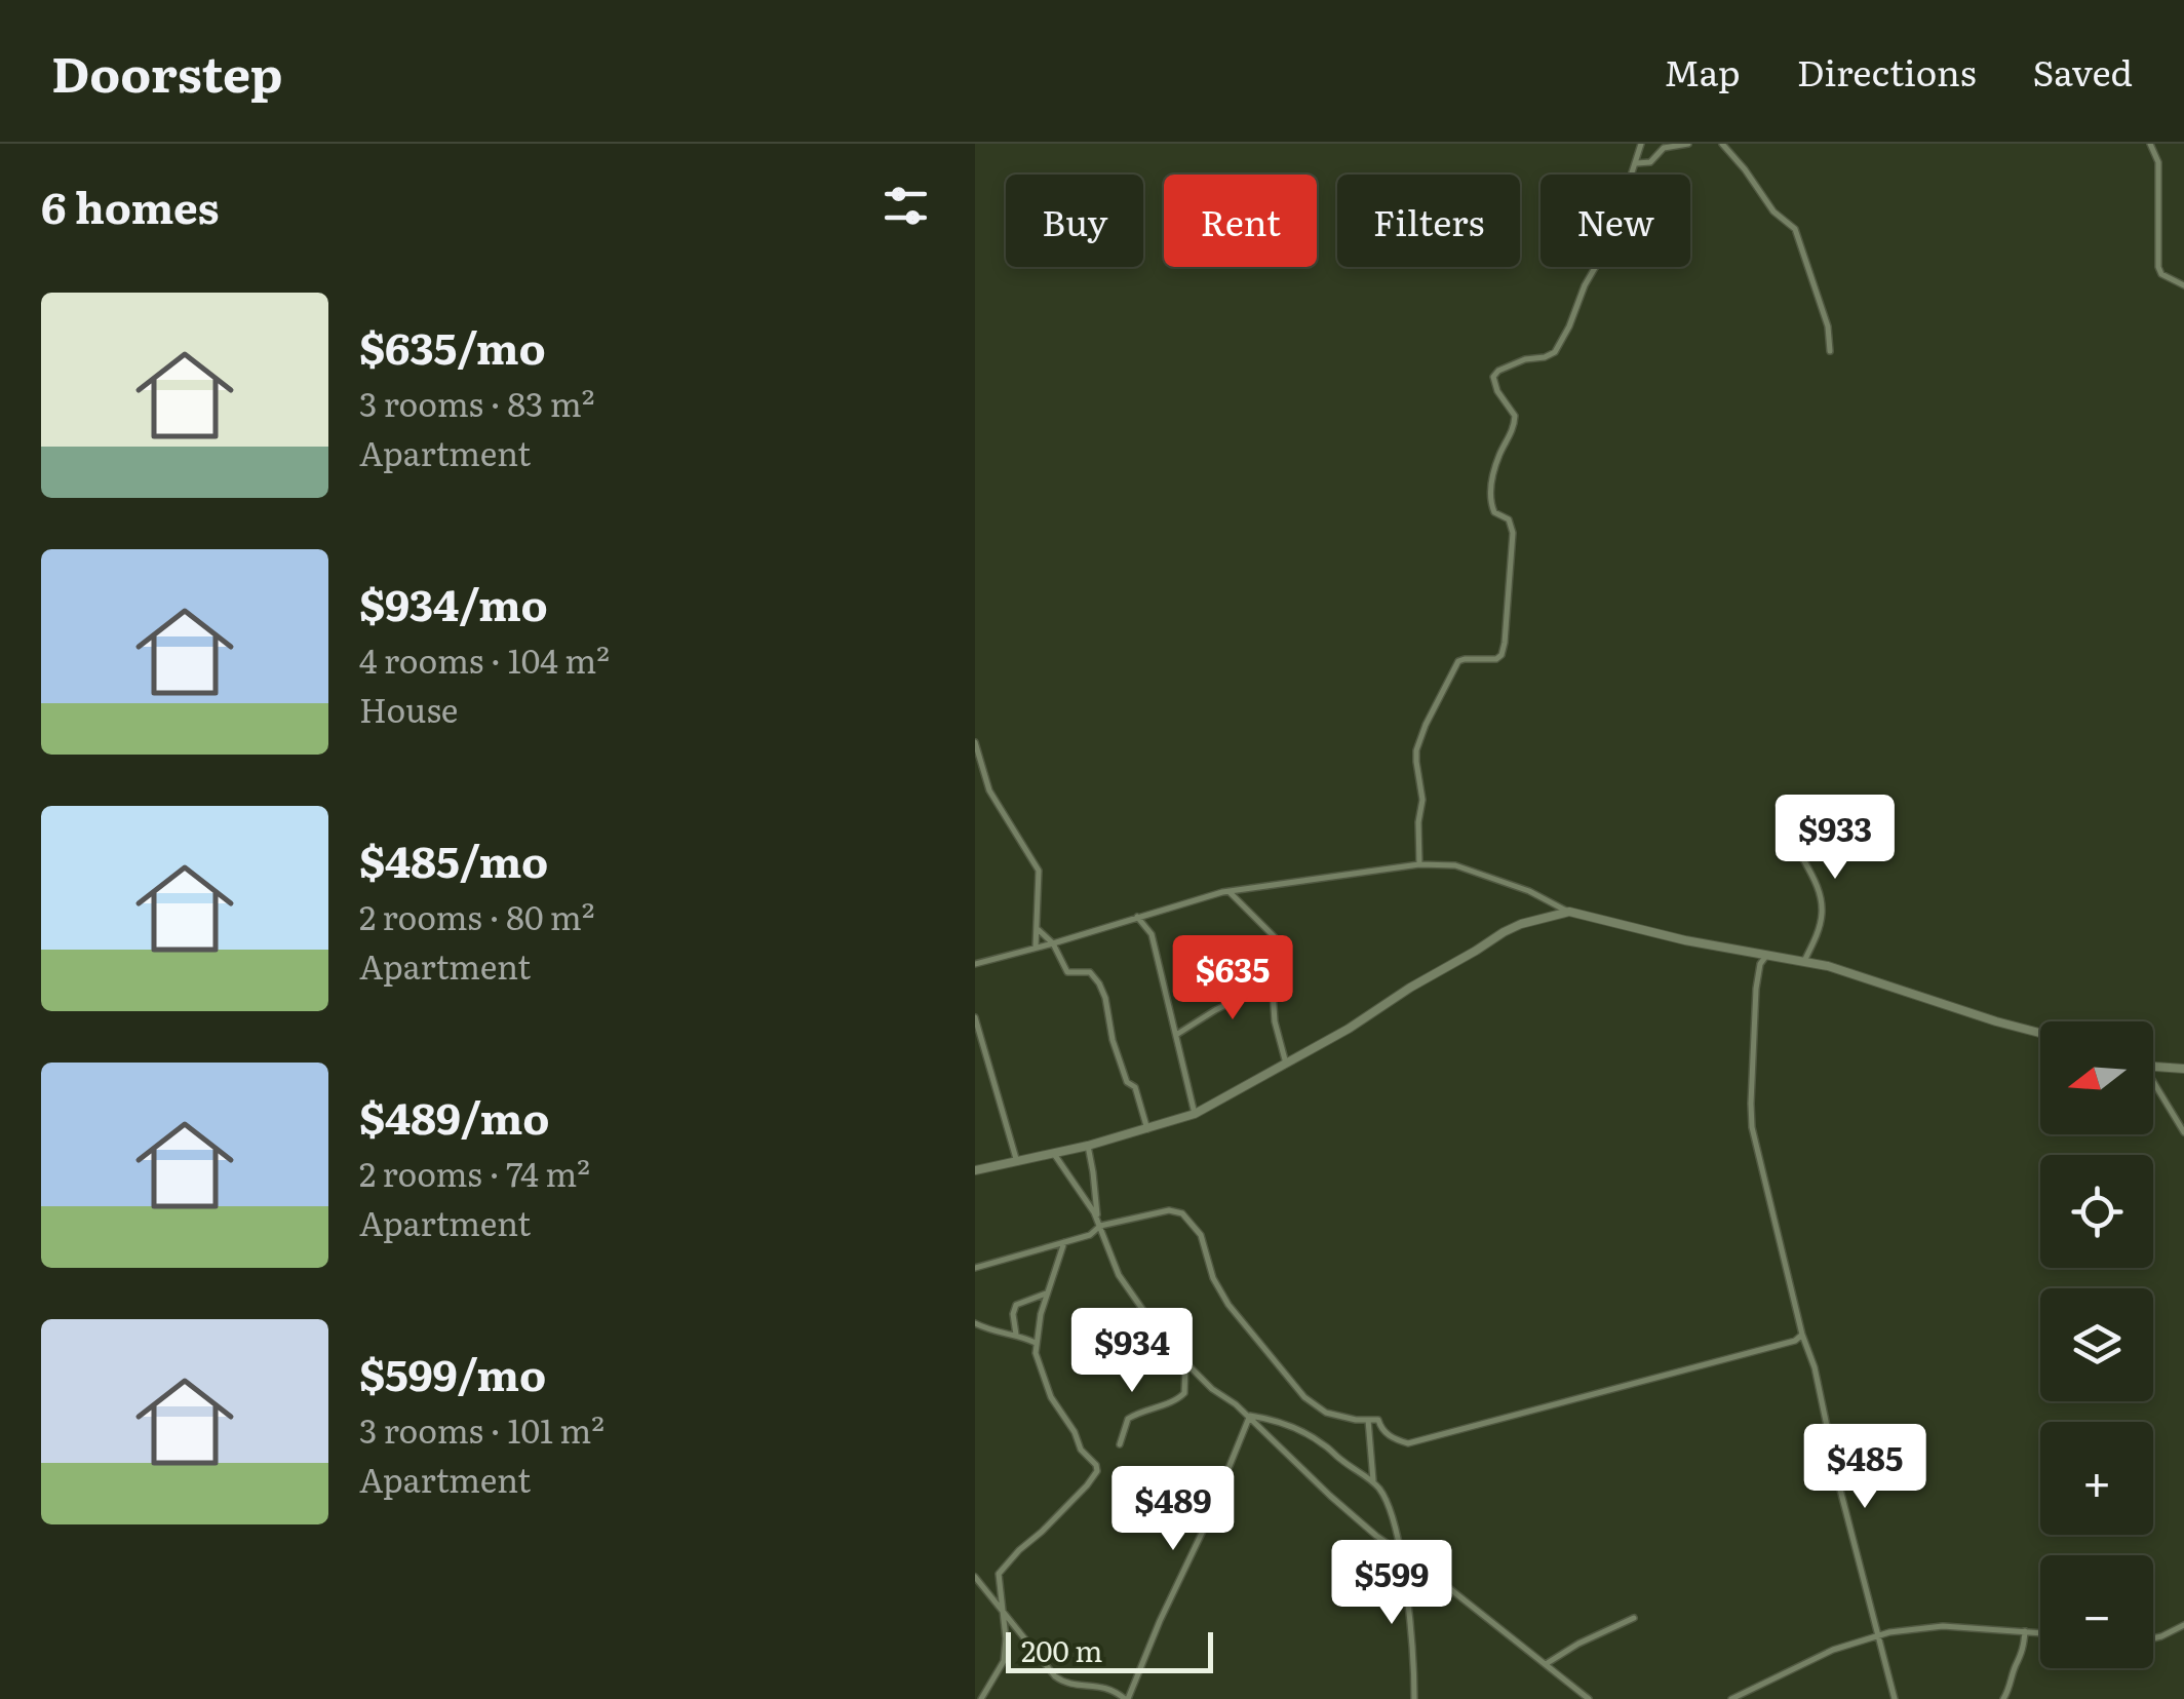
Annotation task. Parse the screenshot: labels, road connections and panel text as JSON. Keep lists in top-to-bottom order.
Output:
{
  "scale_bar": "200 m",
  "north": "left",
  "page": {
    "header": "Doorstep",
    "nav": ["Map", "Directions", "Saved"],
    "heading": "6 homes",
    "chip": [
      "Buy",
      "Rent",
      "Filters",
      "New"
    ],
    "list": [
      {
        "name": "$635/mo",
        "note": "3 rooms · 83 m² · Apartment"
      },
      {
        "name": "$934/mo",
        "note": "4 rooms · 104 m² · House"
      },
      {
        "name": "$485/mo",
        "note": "2 rooms · 80 m² · Apartment"
      },
      {
        "name": "$489/mo",
        "note": "2 rooms · 74 m² · Apartment"
      },
      {
        "name": "$599/mo",
        "note": "3 rooms · 101 m² · Apartment"
      }
    ],
    "price": [
      "$933",
      "$635",
      "$934",
      "$485",
      "$489",
      "$599"
    ],
    "map_buttons": ["+", "−"],
    "scale": "200 m"
  }
}
